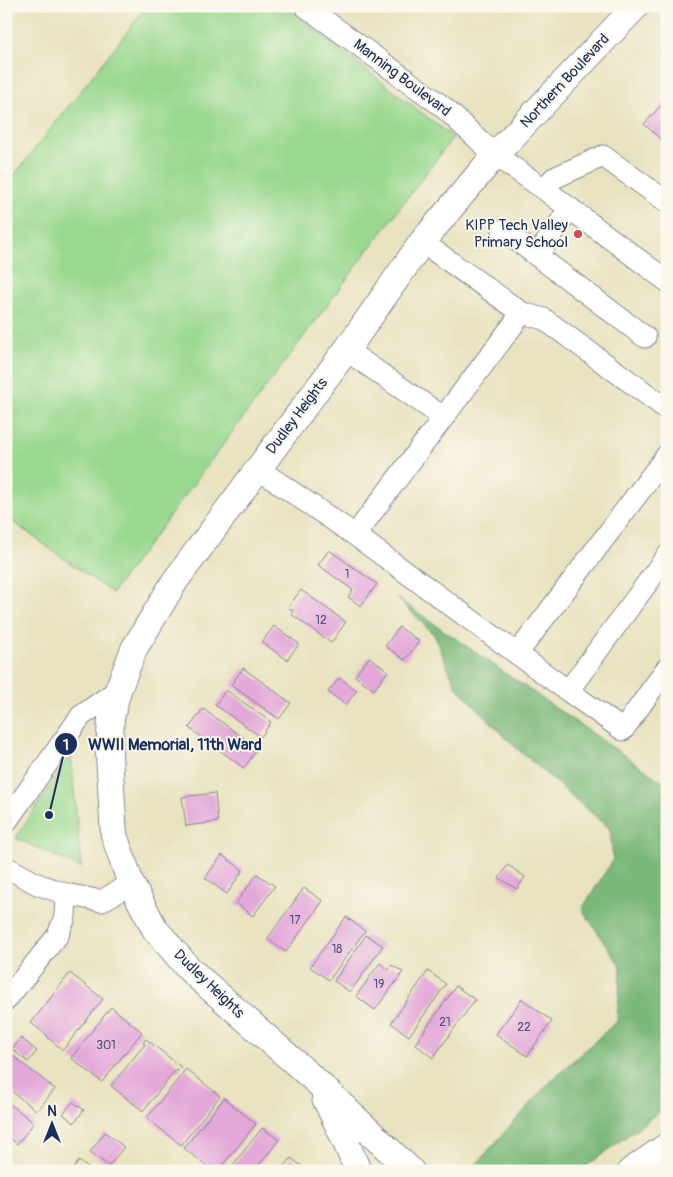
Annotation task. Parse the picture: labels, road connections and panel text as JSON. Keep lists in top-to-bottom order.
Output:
{
  "streets": {
    "main road": ["Northern Boulevard", "Dudley Heights"],
    "street": ["Manning Boulevard"]
  },
  "crossings": [
    ["Manning Boulevard", "Northern Boulevard"],
    ["Manning Boulevard", "Dudley Heights"],
    ["Northern Boulevard", "Dudley Heights"]
  ],
  "places": ["KIPP Tech Valley Primary School", "WWII Memorial, 11th Ward"],
  "house_numbers": [
    "1",
    "12",
    "17",
    "18",
    "19",
    "21",
    "22",
    "301"
  ],
  "north": "top"
}
